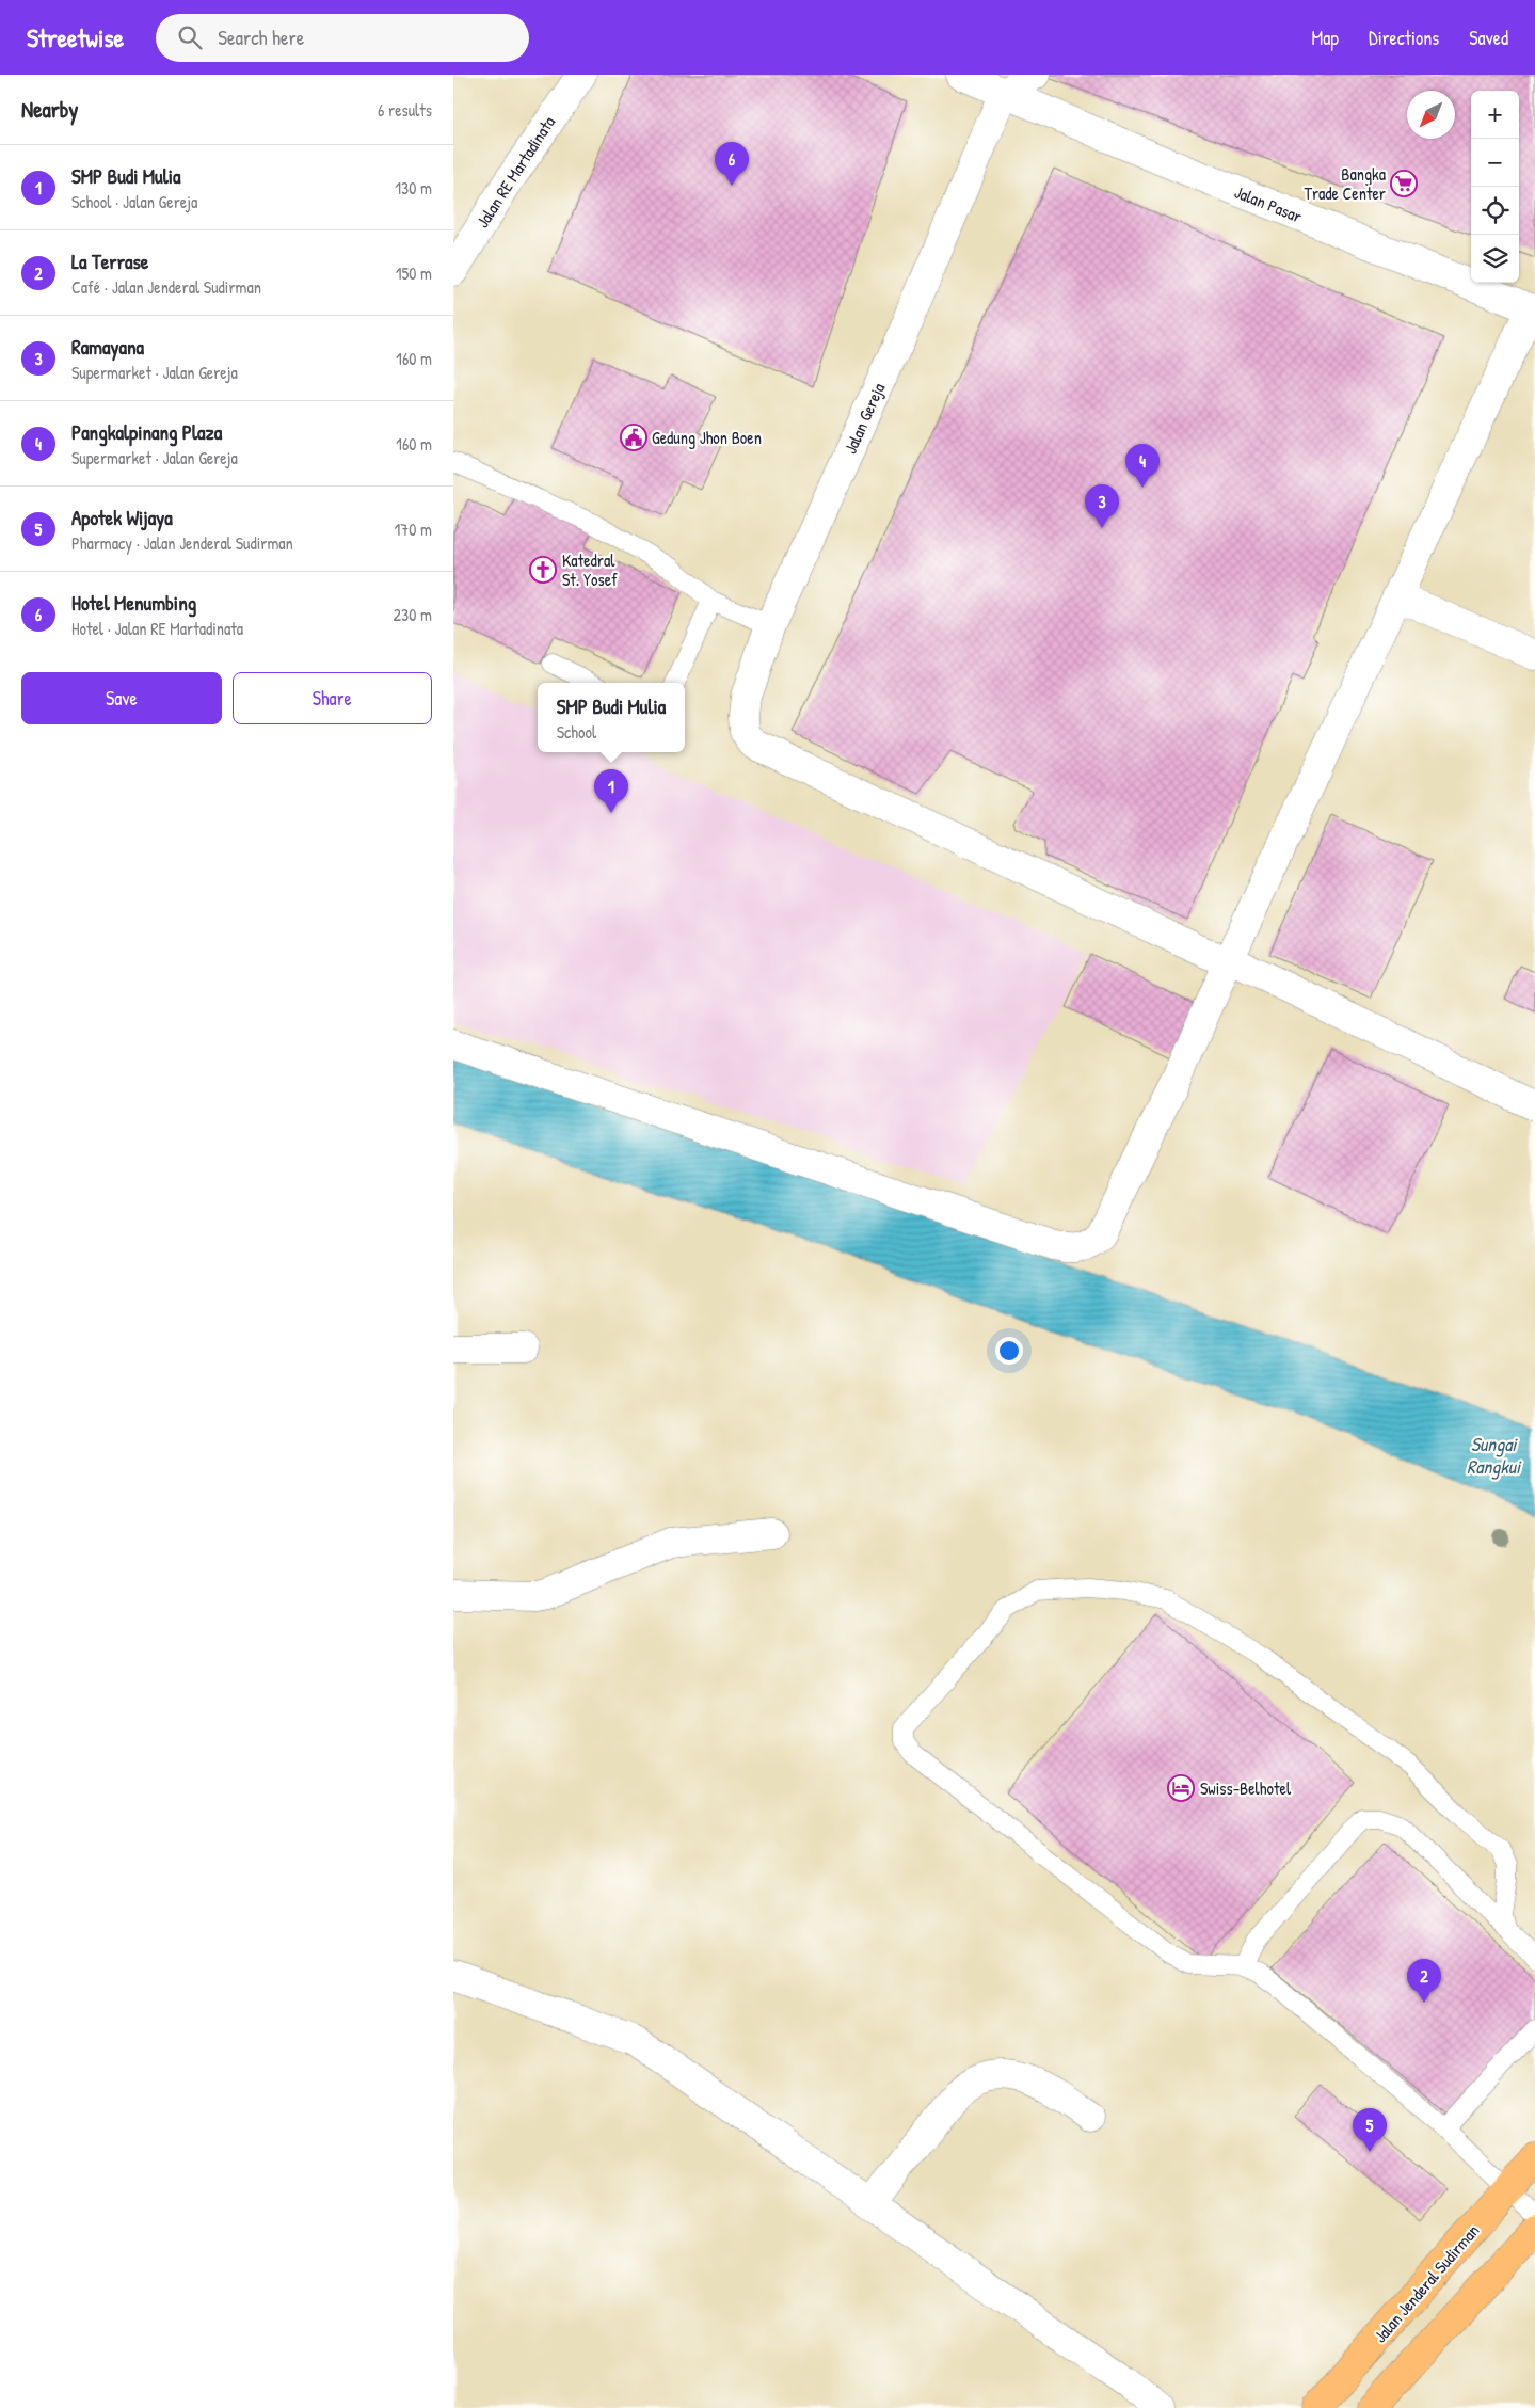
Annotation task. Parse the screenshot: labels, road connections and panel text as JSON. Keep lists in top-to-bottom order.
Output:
{
  "streets": {
    "highway": ["Jalan Jenderal Sudirman"],
    "street": ["Jalan RE Martadinata", "Jalan Pasar", "Jalan Gereja"]
  },
  "crossings": [
    ["Jalan Pasar", "Jalan Gereja"]
  ],
  "water": ["Sungai Rangkui"],
  "places": {
    "supermarket": ["Bangka Trade Center"],
    "public building": ["Gedung Jhon Boen"],
    "church": ["Katedral St. Yosef"],
    "hotel": ["Swiss-Belhotel"]
  },
  "north": "bottom left",
  "page": {
    "header": "Streetwise",
    "search": "Search here",
    "nav": ["Map", "Directions", "Saved"],
    "heading": ["Nearby", "6 results"],
    "map_buttons": ["+", "−"],
    "pins": [
      "6",
      "4",
      "3",
      "1",
      "2",
      "5"
    ],
    "list": [
      {
        "mark": "1",
        "name": "SMP Budi Mulia",
        "note": "School · Jalan Gereja",
        "value": "130 m"
      },
      {
        "mark": "2",
        "name": "La Terrase",
        "note": "Café · Jalan Jenderal Sudirman",
        "value": "150 m"
      },
      {
        "mark": "3",
        "name": "Ramayana",
        "note": "Supermarket · Jalan Gereja",
        "value": "160 m"
      },
      {
        "mark": "4",
        "name": "Pangkalpinang Plaza",
        "note": "Supermarket · Jalan Gereja",
        "value": "160 m"
      },
      {
        "mark": "5",
        "name": "Apotek Wijaya",
        "note": "Pharmacy · Jalan Jenderal Sudirman",
        "value": "170 m"
      },
      {
        "mark": "6",
        "name": "Hotel Menumbing",
        "note": "Hotel · Jalan RE Martadinata",
        "value": "230 m"
      }
    ],
    "buttons": ["Save", "Share"],
    "popup": ["SMP Budi Mulia", "School"]
  }
}
